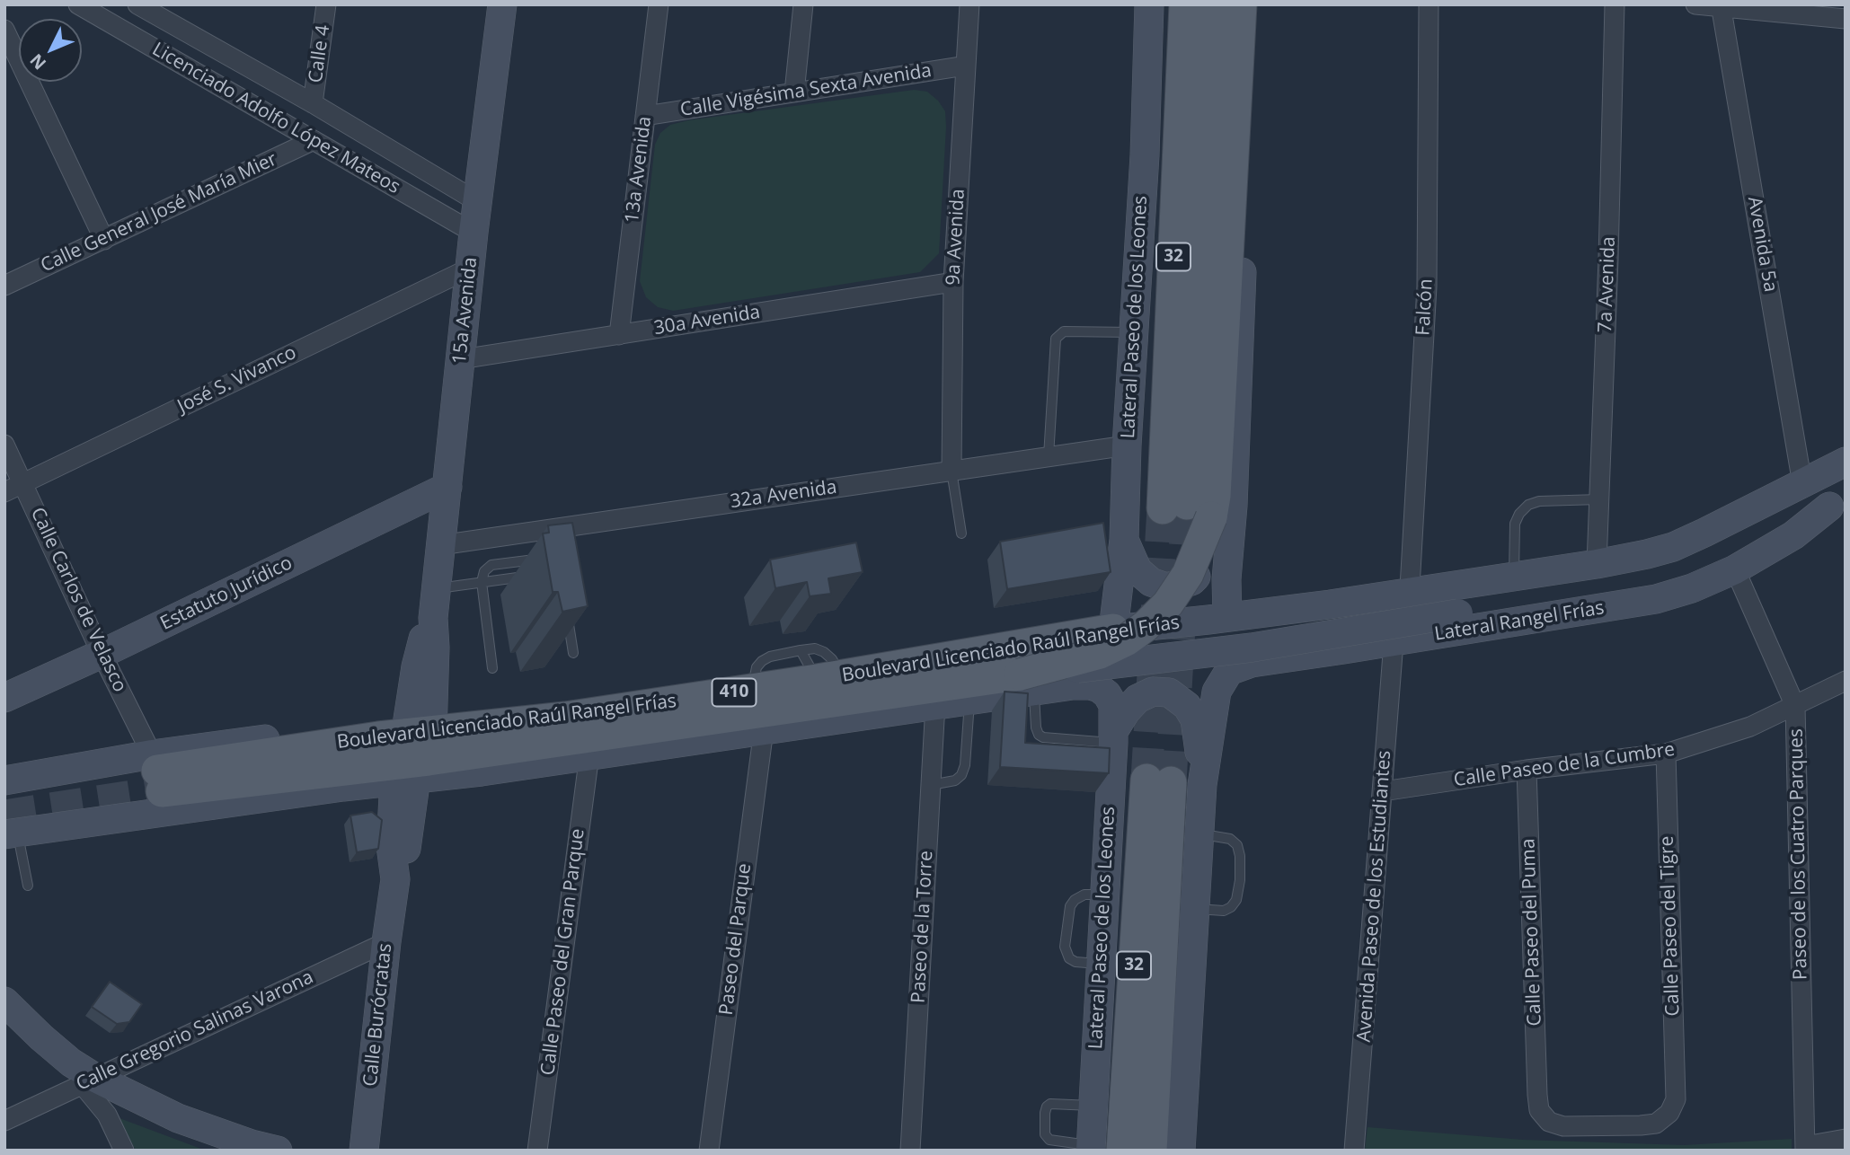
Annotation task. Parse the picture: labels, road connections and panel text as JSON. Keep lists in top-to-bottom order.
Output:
{
  "streets": {
    "main road": ["32", "Boulevard Licenciado Raúl Rangel Frías", "410"],
    "street": [
      "Calle 4",
      "Calle Vigésima Sexta Avenida",
      "Licenciado Adolfo López Mateos",
      "13a Avenida",
      "Calle General José María Mier",
      "9a Avenida",
      "Avenida 5a",
      "7a Avenida",
      "Falcón",
      "15a Avenida",
      "Lateral Paseo de los Leones",
      "30a Avenida",
      "José S. Vivanco",
      "32a Avenida",
      "Estatuto Jurídico",
      "Calle Carlos de Velasco",
      "Lateral Rangel Frías",
      "Calle Paseo de la Cumbre",
      "Paseo de los Cuatro Parques",
      "Avenida Paseo de los Estudiantes",
      "Calle Paseo del Tigre",
      "Paseo de la Torre",
      "Calle Paseo del Puma",
      "Paseo del Parque",
      "Calle Paseo del Gran Parque",
      "Calle Burócratas",
      "Calle Gregorio Salinas Varona"
    ]
  },
  "crossings": [
    ["Calle 4", "Licenciado Adolfo López Mateos"],
    ["Calle Vigésima Sexta Avenida", "13a Avenida"],
    ["Calle Vigésima Sexta Avenida", "9a Avenida"],
    ["Licenciado Adolfo López Mateos", "Calle General José María Mier"],
    ["Licenciado Adolfo López Mateos", "15a Avenida"],
    ["13a Avenida", "30a Avenida"],
    ["9a Avenida", "30a Avenida"],
    ["9a Avenida", "32a Avenida"],
    ["Falcón", "Boulevard Licenciado Raúl Rangel Frías"],
    ["15a Avenida", "30a Avenida"],
    ["15a Avenida", "José S. Vivanco"],
    ["15a Avenida", "32a Avenida"],
    ["15a Avenida", "Estatuto Jurídico"],
    ["15a Avenida", "Boulevard Licenciado Raúl Rangel Frías"],
    ["15a Avenida", "Calle Burócratas"],
    ["Lateral Paseo de los Leones", "32a Avenida"],
    ["Lateral Paseo de los Leones", "Boulevard Licenciado Raúl Rangel Frías"],
    ["José S. Vivanco", "Calle Carlos de Velasco"],
    ["Estatuto Jurídico", "Calle Carlos de Velasco"],
    ["Calle Carlos de Velasco", "Boulevard Licenciado Raúl Rangel Frías"],
    ["Lateral Rangel Frías", "Boulevard Licenciado Raúl Rangel Frías"],
    ["Lateral Rangel Frías", "Paseo de los Cuatro Parques"],
    ["Lateral Rangel Frías", "Avenida Paseo de los Estudiantes"],
    ["Boulevard Licenciado Raúl Rangel Frías", "Calle Burócratas"],
    ["Calle Paseo de la Cumbre", "Paseo de los Cuatro Parques"],
    ["Calle Paseo de la Cumbre", "Avenida Paseo de los Estudiantes"],
    ["Calle Paseo de la Cumbre", "Calle Paseo del Tigre"],
    ["Calle Paseo de la Cumbre", "Calle Paseo del Puma"],
    ["Calle Paseo del Tigre", "Calle Paseo del Puma"],
    ["Calle Burócratas", "Calle Gregorio Salinas Varona"]
  ],
  "north": "bottom left"
}
